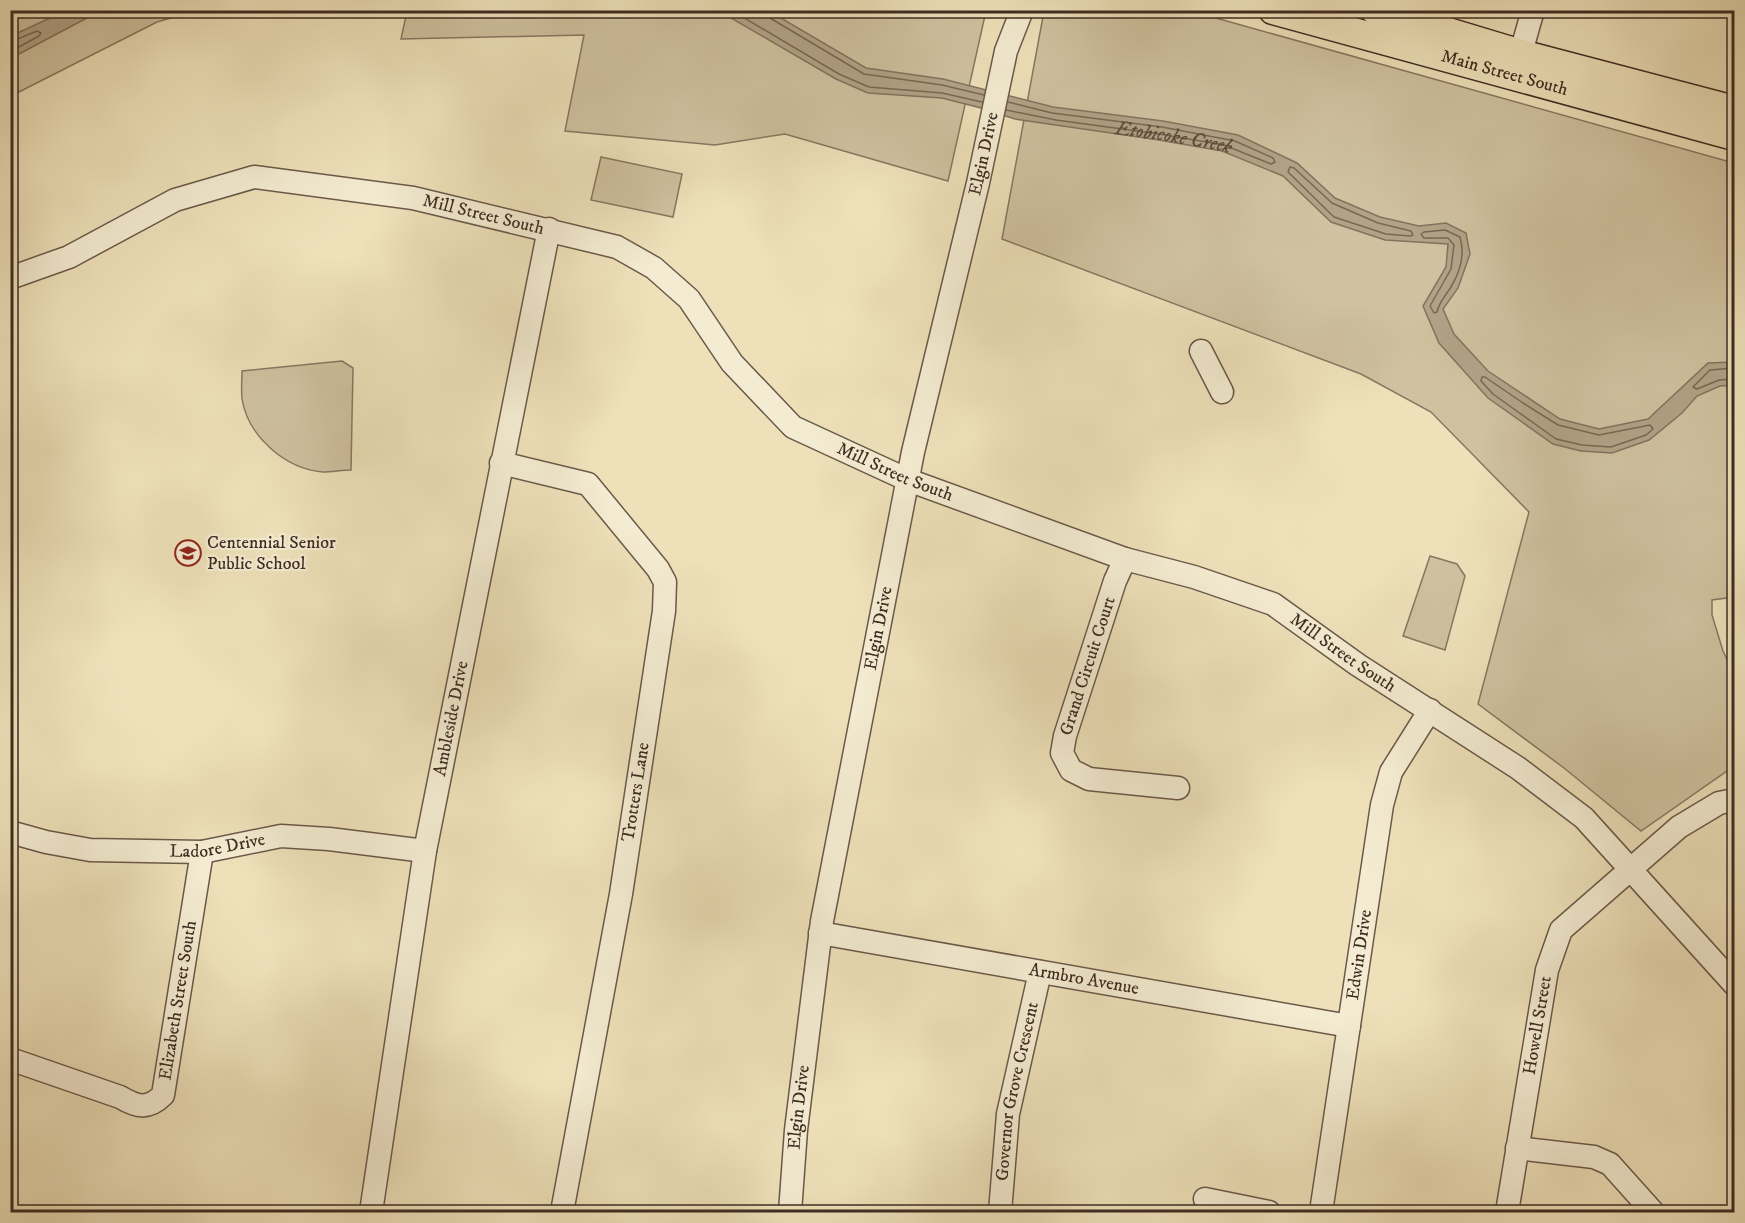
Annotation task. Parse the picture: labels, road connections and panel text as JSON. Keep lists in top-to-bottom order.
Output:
{
  "streets": {
    "main road": ["Main Street South"],
    "street": [
      "Elgin Drive",
      "Mill Street South",
      "Grand Circuit Court",
      "Ambleside Drive",
      "Trotters Lane",
      "Ladore Drive",
      "Edwin Drive",
      "Armbro Avenue",
      "Elizabeth Street South",
      "Howell Street",
      "Governor Grove Crescent"
    ]
  },
  "crossings": [
    ["Elgin Drive", "Mill Street South"],
    ["Elgin Drive", "Armbro Avenue"],
    ["Mill Street South", "Grand Circuit Court"],
    ["Mill Street South", "Ambleside Drive"],
    ["Mill Street South", "Edwin Drive"],
    ["Mill Street South", "Howell Street"],
    ["Ambleside Drive", "Trotters Lane"],
    ["Ambleside Drive", "Ladore Drive"],
    ["Ladore Drive", "Elizabeth Street South"],
    ["Edwin Drive", "Armbro Avenue"],
    ["Armbro Avenue", "Governor Grove Crescent"]
  ],
  "water": ["Etobicoke Creek"],
  "places": {
    "school or university": ["Centennial Senior Public School"]
  }
}
